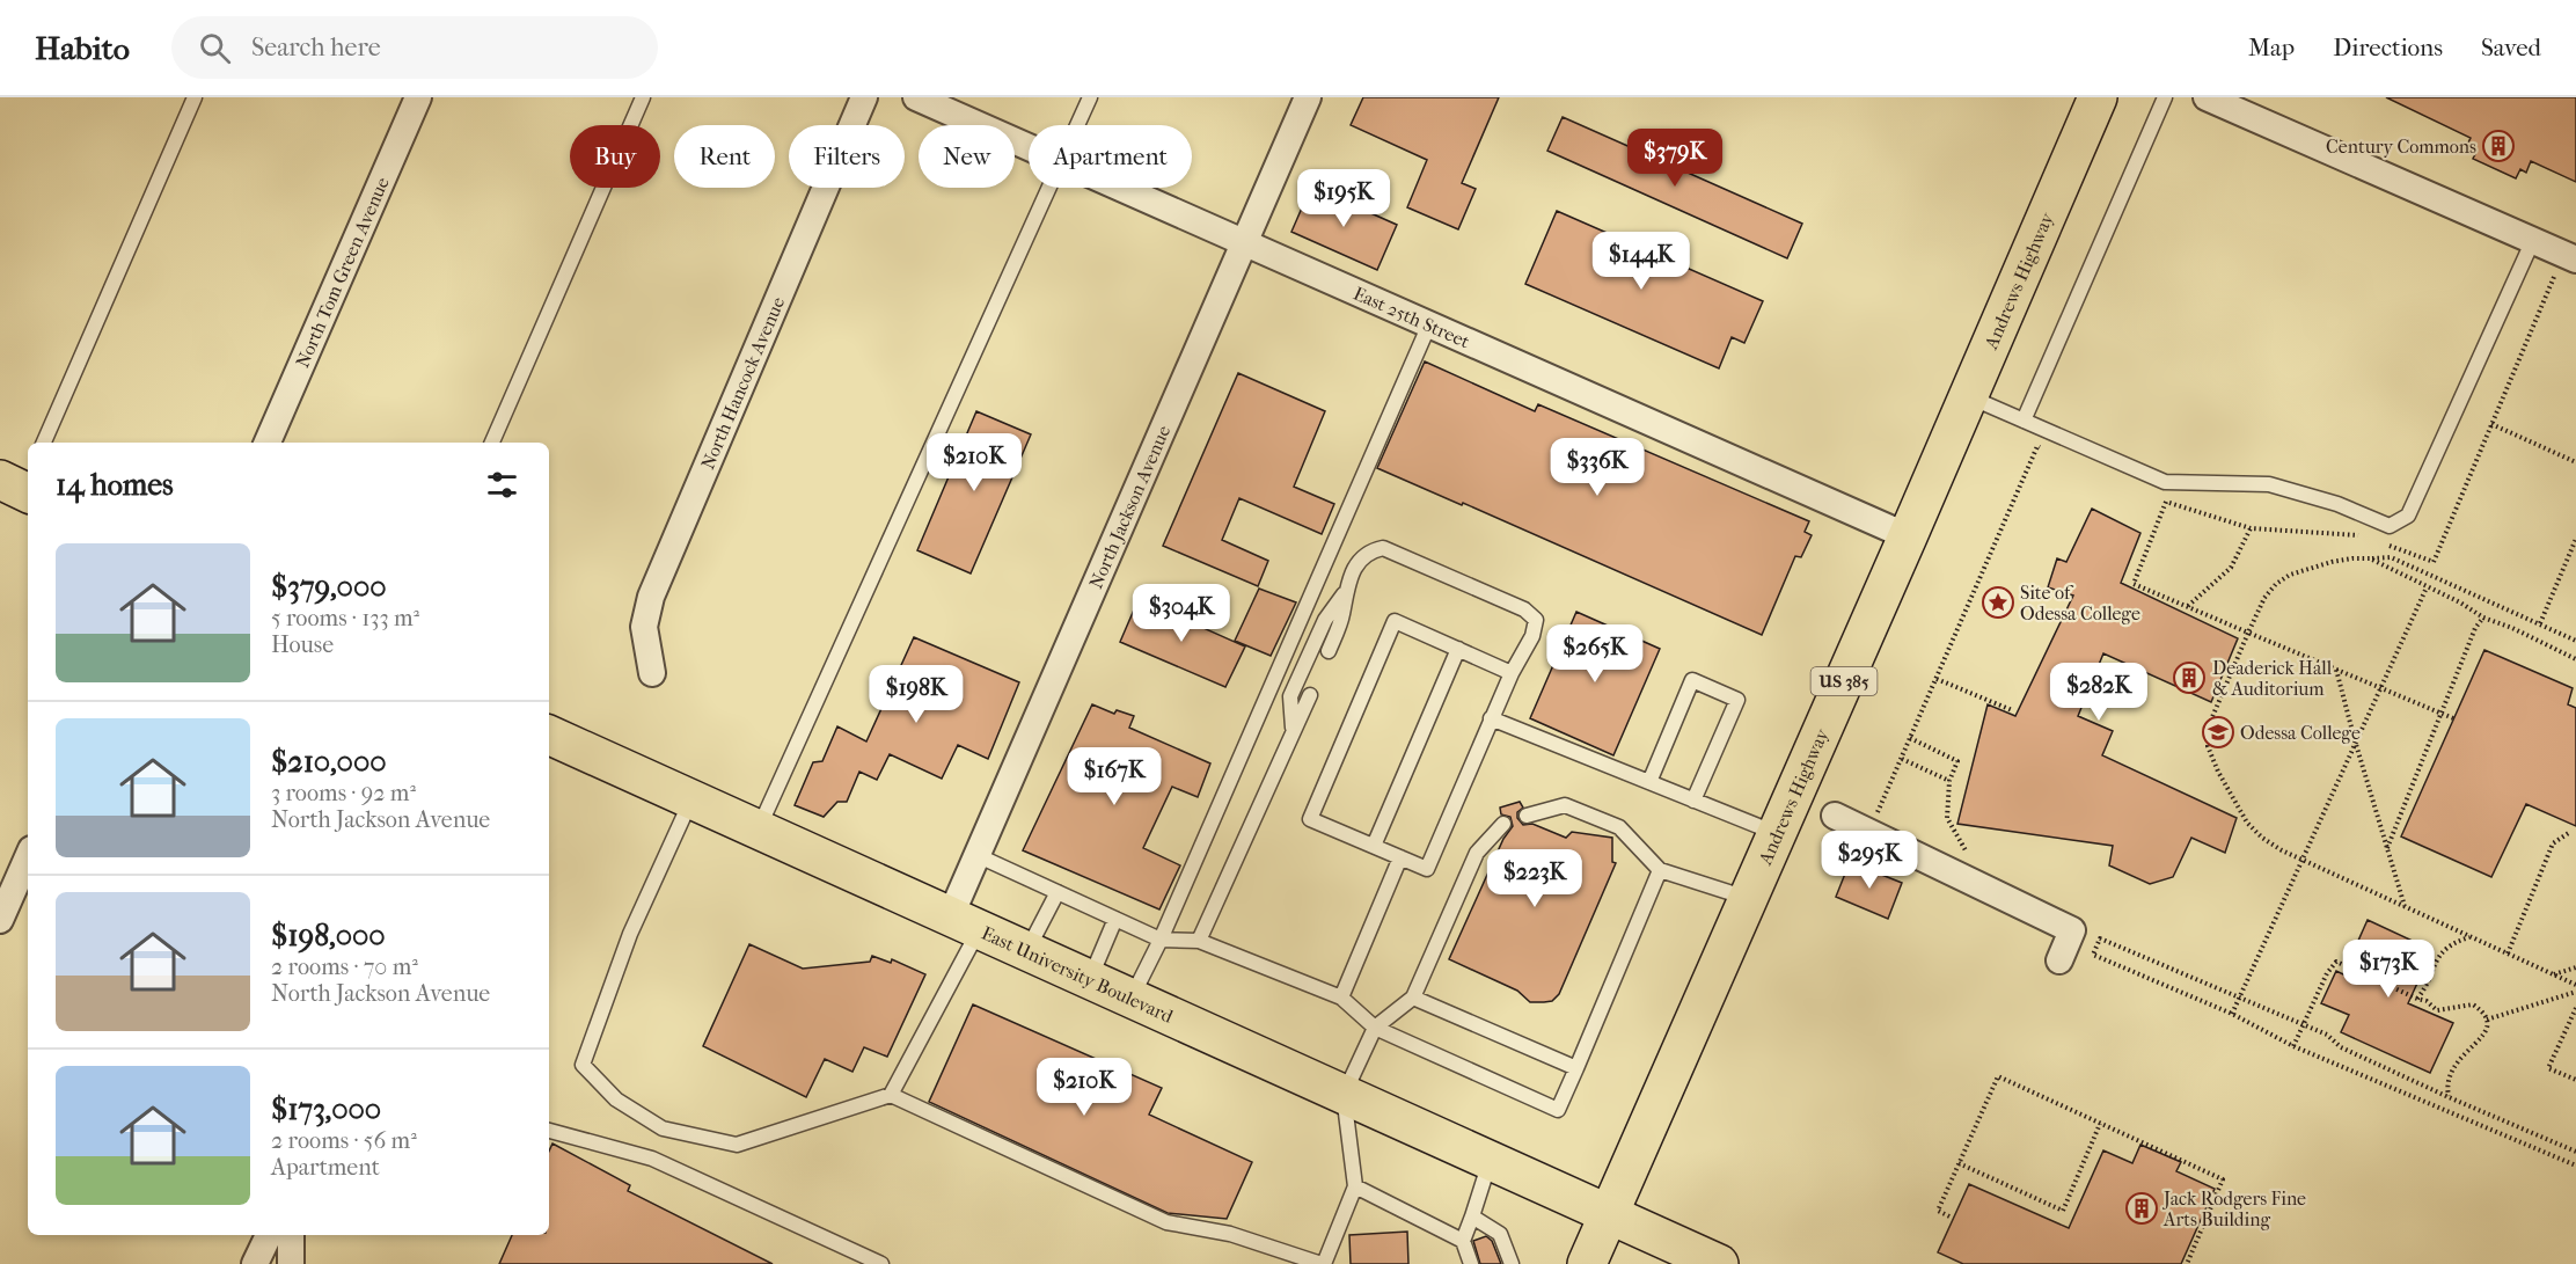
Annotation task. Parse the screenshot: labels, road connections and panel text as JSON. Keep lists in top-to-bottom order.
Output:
{
  "streets": {
    "main road": ["Andrews Highway", "US 385", "East University Boulevard"],
    "street": [
      "North Tom Green Avenue",
      "East 25th Street",
      "North Hancock Avenue",
      "North Jackson Avenue"
    ]
  },
  "crossings": [
    ["Andrews Highway", "East 25th Street"],
    ["Andrews Highway", "East University Boulevard"],
    ["East 25th Street", "North Jackson Avenue"],
    ["North Jackson Avenue", "East University Boulevard"]
  ],
  "places": {
    "building": ["Century Commons", "Deaderick Hall & Auditorium", "Jack Rodgers Fine Arts Building"],
    "place": ["Site of Odessa College"],
    "school or university": ["Odessa College"]
  },
  "page": {
    "header": "Habito",
    "search": "Search here",
    "nav": ["Map", "Directions", "Saved"],
    "chip": [
      "Buy",
      "Rent",
      "Filters",
      "New",
      "Apartment"
    ],
    "price": [
      "$379K",
      "$195K",
      "$144K",
      "$210K",
      "$336K",
      "$304K",
      "$265K",
      "$282K",
      "$198K",
      "$167K",
      "$295K",
      "$223K",
      "$173K",
      "$210K"
    ],
    "heading": "14 homes",
    "list": [
      {
        "name": "$379,000",
        "note": "5 rooms · 133 m² · House"
      },
      {
        "name": "$210,000",
        "note": "3 rooms · 92 m² · North Jackson Avenue"
      },
      {
        "name": "$198,000",
        "note": "2 rooms · 70 m² · North Jackson Avenue"
      },
      {
        "name": "$173,000",
        "note": "2 rooms · 56 m² · Apartment"
      }
    ]
  }
}
